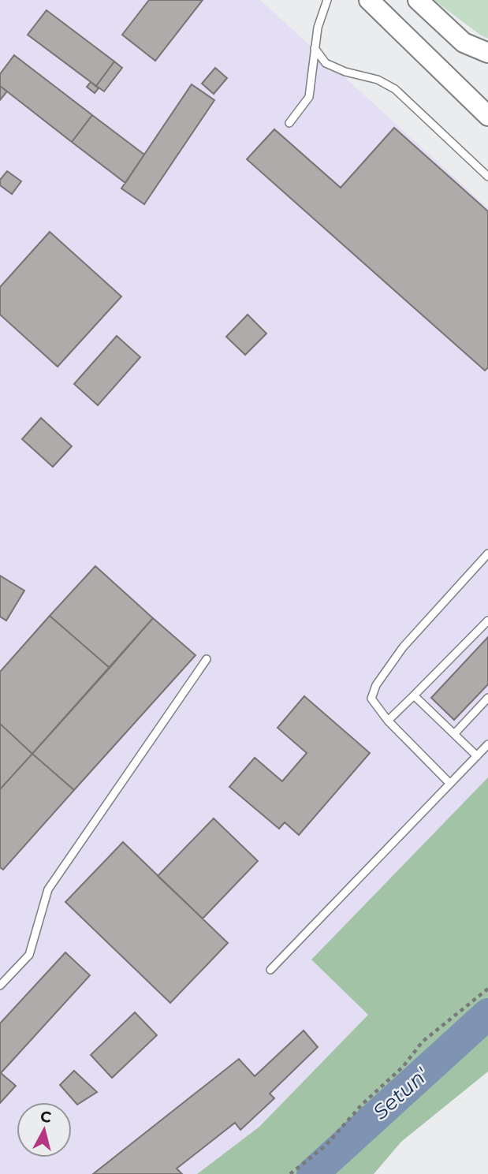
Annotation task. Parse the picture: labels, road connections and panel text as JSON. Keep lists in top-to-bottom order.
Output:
{
  "water": ["Setun'"],
  "north": "top"
}
